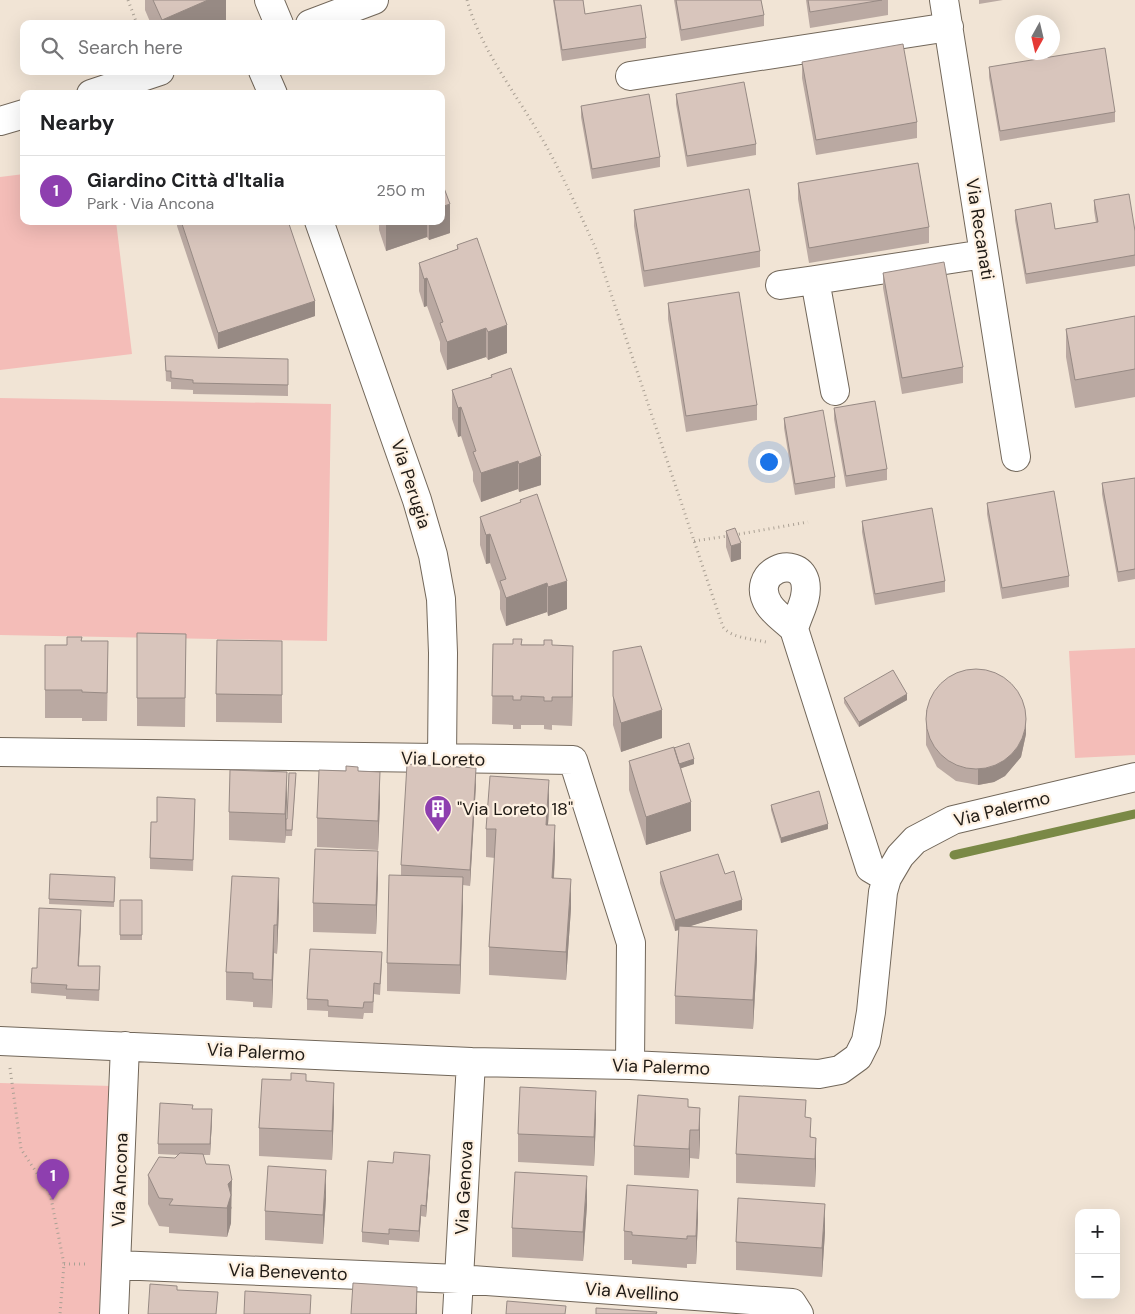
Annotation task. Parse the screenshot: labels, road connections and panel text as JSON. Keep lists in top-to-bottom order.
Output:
{
  "streets": {
    "street": [
      "Via Recanati",
      "Via Perugia",
      "Via Loreto",
      "Via Palermo",
      "Via Ancona",
      "Via Genova",
      "Via Benevento",
      "Via Avellino"
    ]
  },
  "crossings": [
    ["Via Perugia", "Via Loreto"],
    ["Via Loreto", "Via Palermo"],
    ["Via Palermo", "Via Ancona"],
    ["Via Palermo", "Via Genova"],
    ["Via Ancona", "Via Benevento"],
    ["Via Genova", "Via Benevento"],
    ["Via Genova", "Via Avellino"],
    ["Via Benevento", "Via Avellino"]
  ],
  "places": {
    "building": ["\"Via Loreto 18\""]
  },
  "north": "bottom",
  "page": {
    "search": "Search here",
    "heading": "Nearby",
    "list": [
      {
        "mark": "1",
        "name": "Giardino Città d'Italia",
        "note": "Park · Via Ancona",
        "value": "250 m"
      }
    ],
    "pins": "1",
    "map_buttons": ["+", "−"]
  }
}
